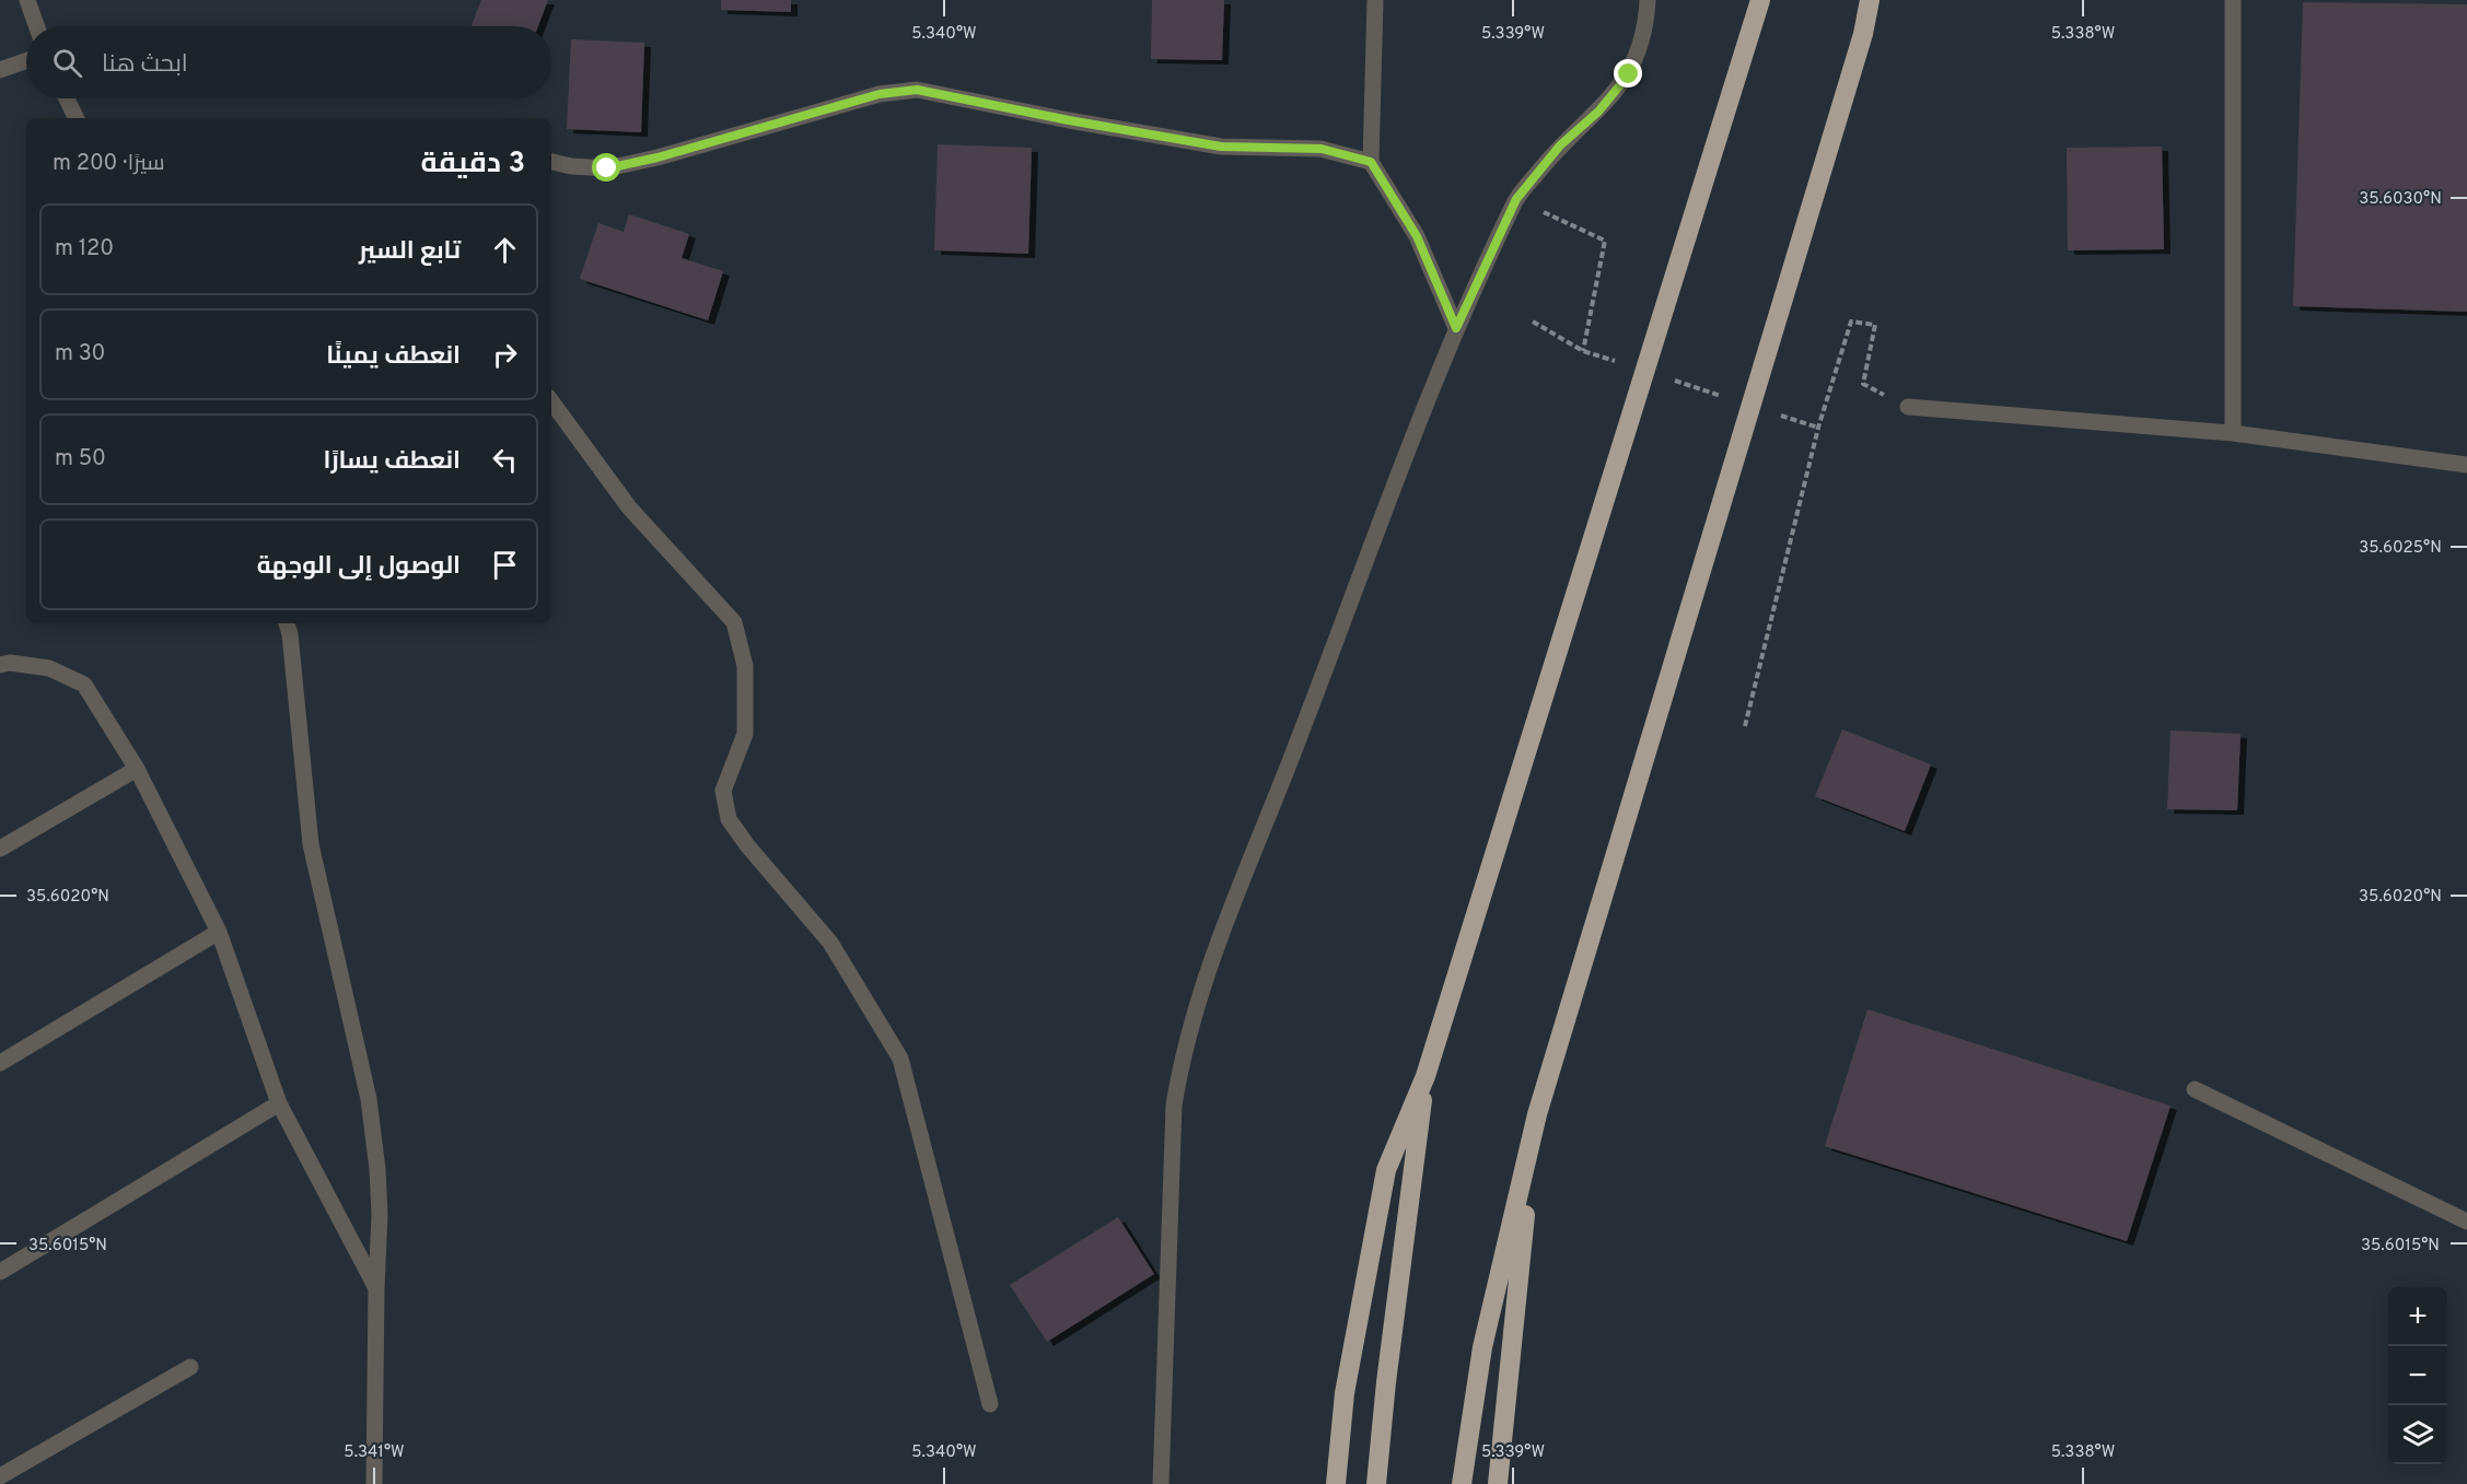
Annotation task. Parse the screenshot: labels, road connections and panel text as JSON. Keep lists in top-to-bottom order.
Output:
{
  "page": {
    "search": "ابحث هنا",
    "heading": ["3 دقيقة", "سيرًا · 200 m"],
    "list": [
      ["تابع السير", "120 m"],
      ["انعطف يمينًا", "30 m"],
      ["انعطف يسارًا", "50 m"],
      "الوصول إلى الوجهة"
    ],
    "map_buttons": ["+", "−"]
  },
  "coordinates": [
    "5.340°W",
    "5.339°W",
    "5.338°W",
    "35.6030°N",
    "35.6025°N",
    "35.6020°N",
    "35.6015°N",
    "5.341°W"
  ]
}
